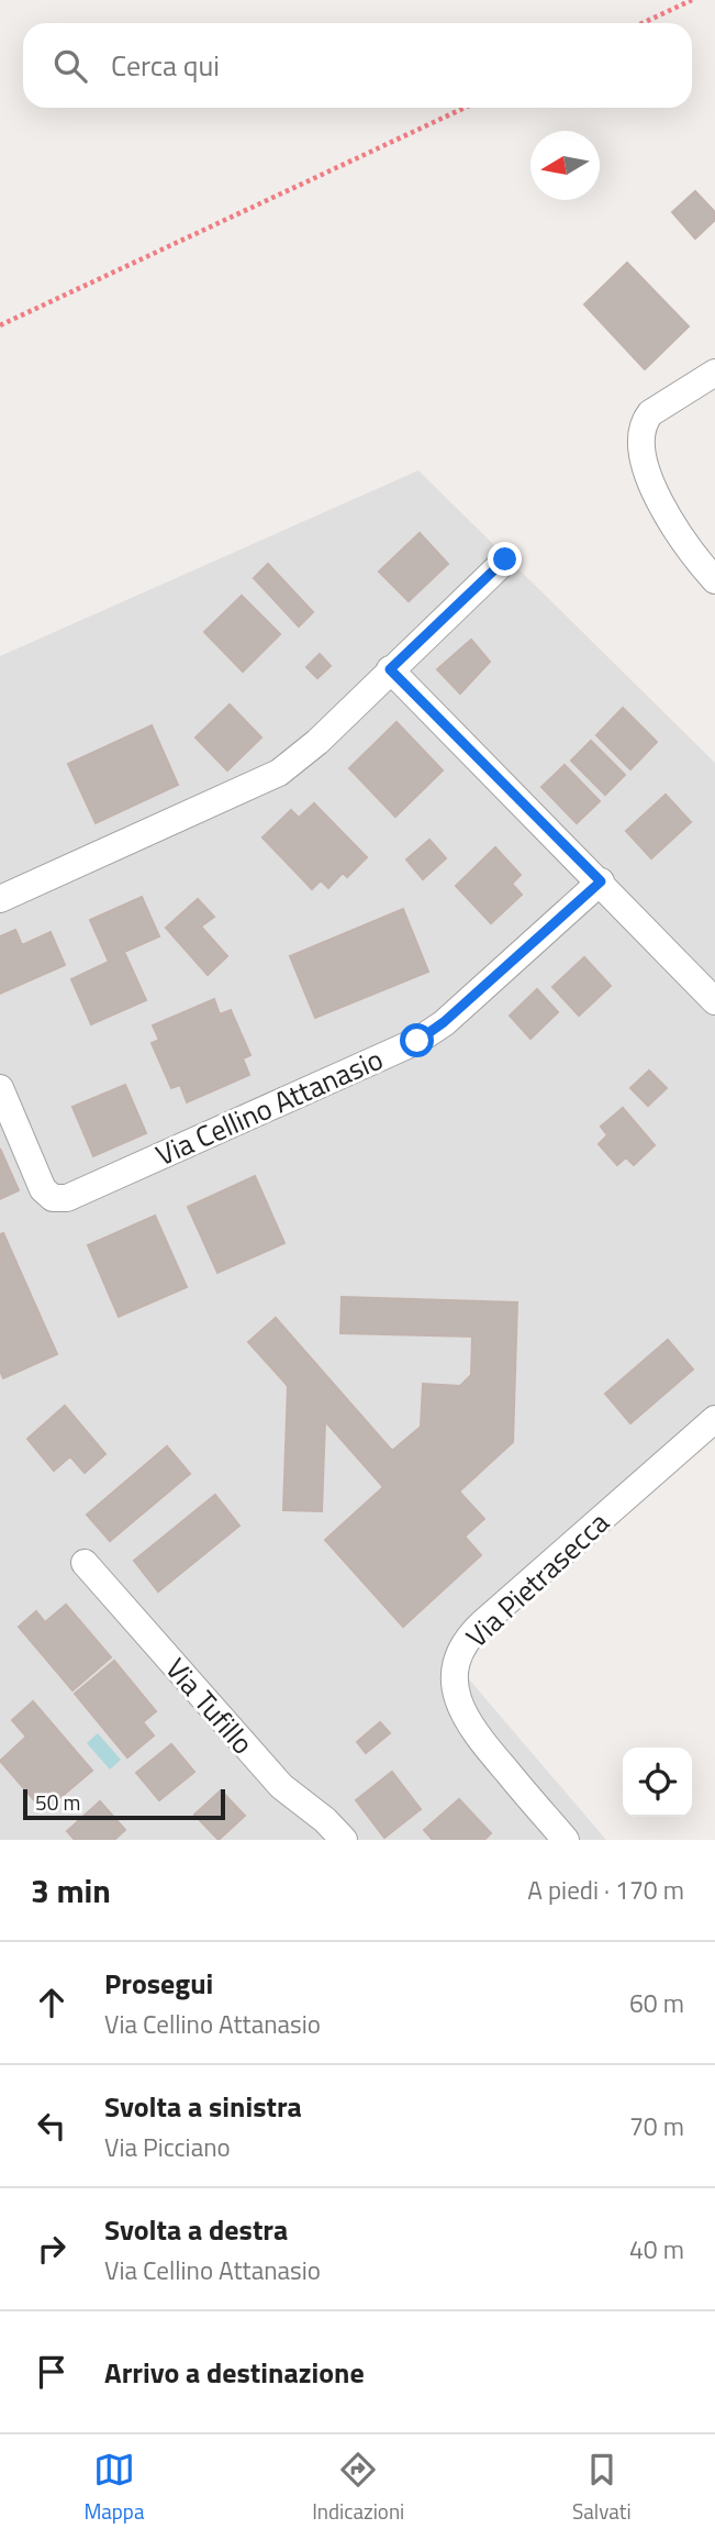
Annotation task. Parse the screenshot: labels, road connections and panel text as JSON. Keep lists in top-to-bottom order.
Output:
{
  "streets": {
    "street": ["Via Cellino Attanasio", "Via Pietrasecca", "Via Tufillo"]
  },
  "scale_bar": "50 m",
  "north": "left",
  "page": {
    "search": "Cerca qui",
    "scale": "50 m",
    "heading": ["3 min", "A piedi · 170 m"],
    "list": [
      ["Prosegui", "Via Cellino Attanasio", "60 m"],
      ["Svolta a sinistra", "Via Picciano", "70 m"],
      ["Svolta a destra", "Via Cellino Attanasio", "40 m"],
      "Arrivo a destinazione"
    ],
    "nav": ["Mappa", "Indicazioni", "Salvati"]
  }
}
